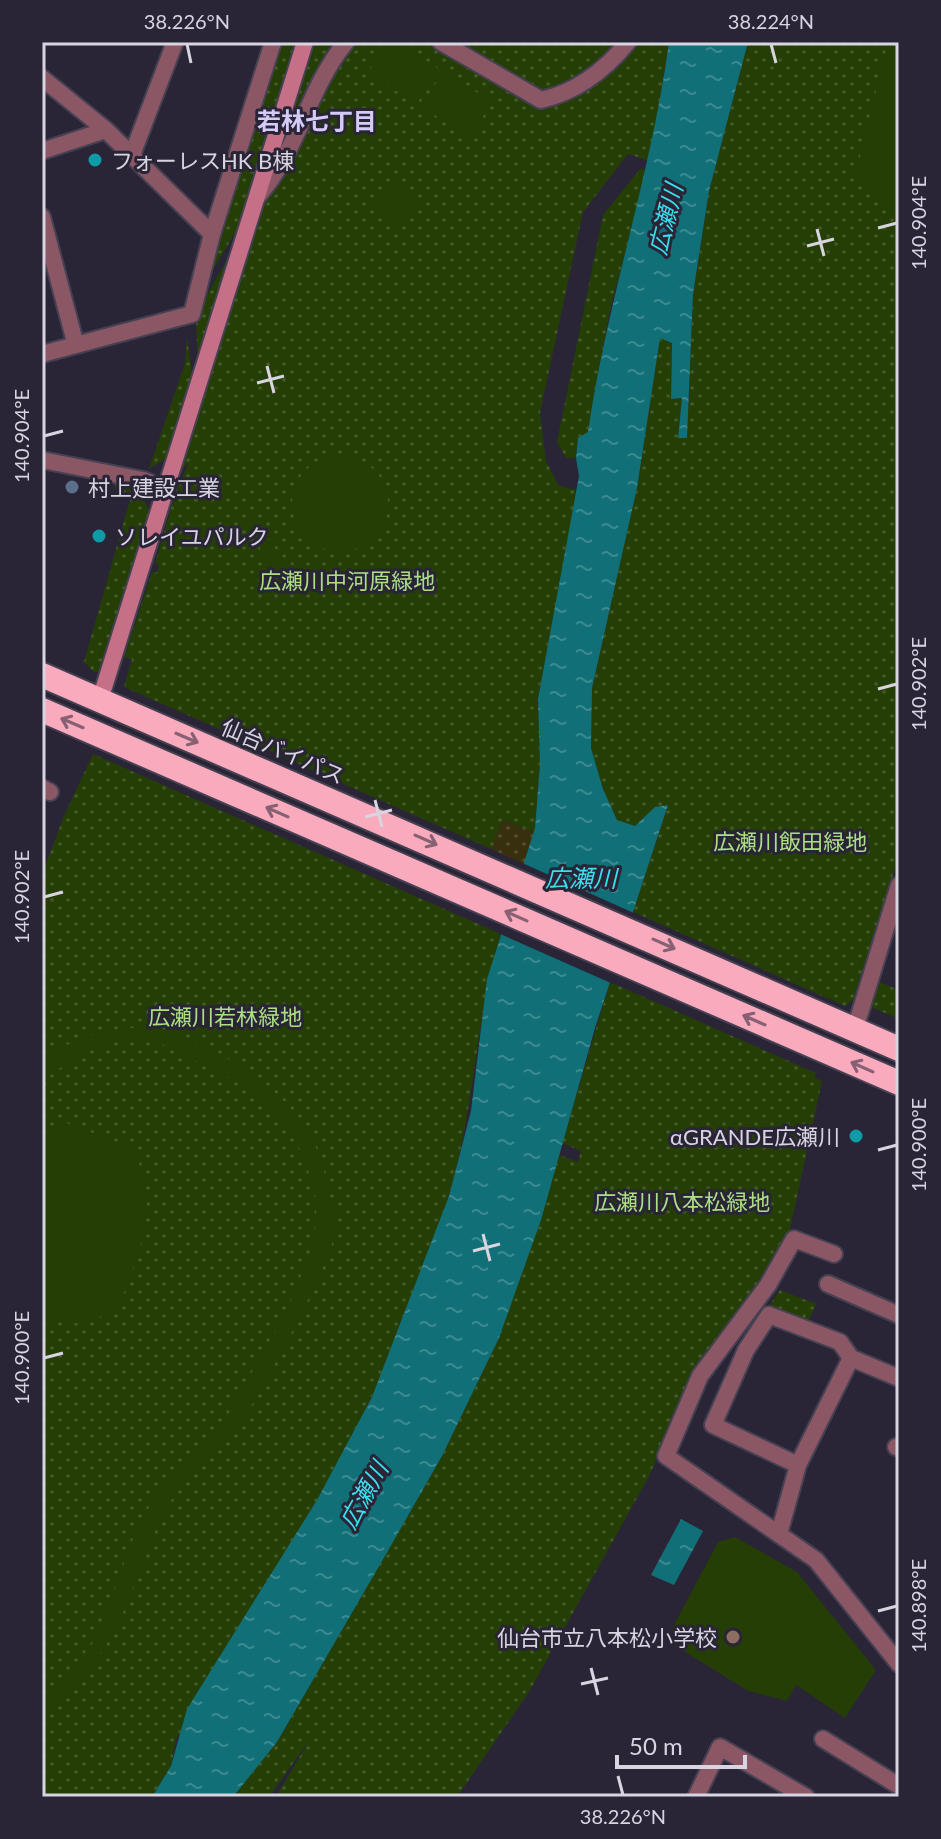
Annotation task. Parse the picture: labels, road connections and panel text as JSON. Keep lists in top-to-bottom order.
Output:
{
  "streets": {
    "highway": ["仙台バイパス"]
  },
  "districts": ["若林七丁目"],
  "water": ["広瀬川"],
  "parks": [
    "広瀬川中河原緑地",
    "広瀬川飯田緑地",
    "広瀬川若林緑地",
    "広瀬川八本松緑地"
  ],
  "places": [
    "フォーレスHK B棟",
    "村上建設工業",
    "ソレイユパルク",
    "αGRANDE広瀬川",
    "仙台市立八本松小学校"
  ],
  "scale_bar": "50 m",
  "coordinates": [
    "38.226°N",
    "38.224°N",
    "140.904°E",
    "140.902°E",
    "140.900°E",
    "140.898°E"
  ]
}
